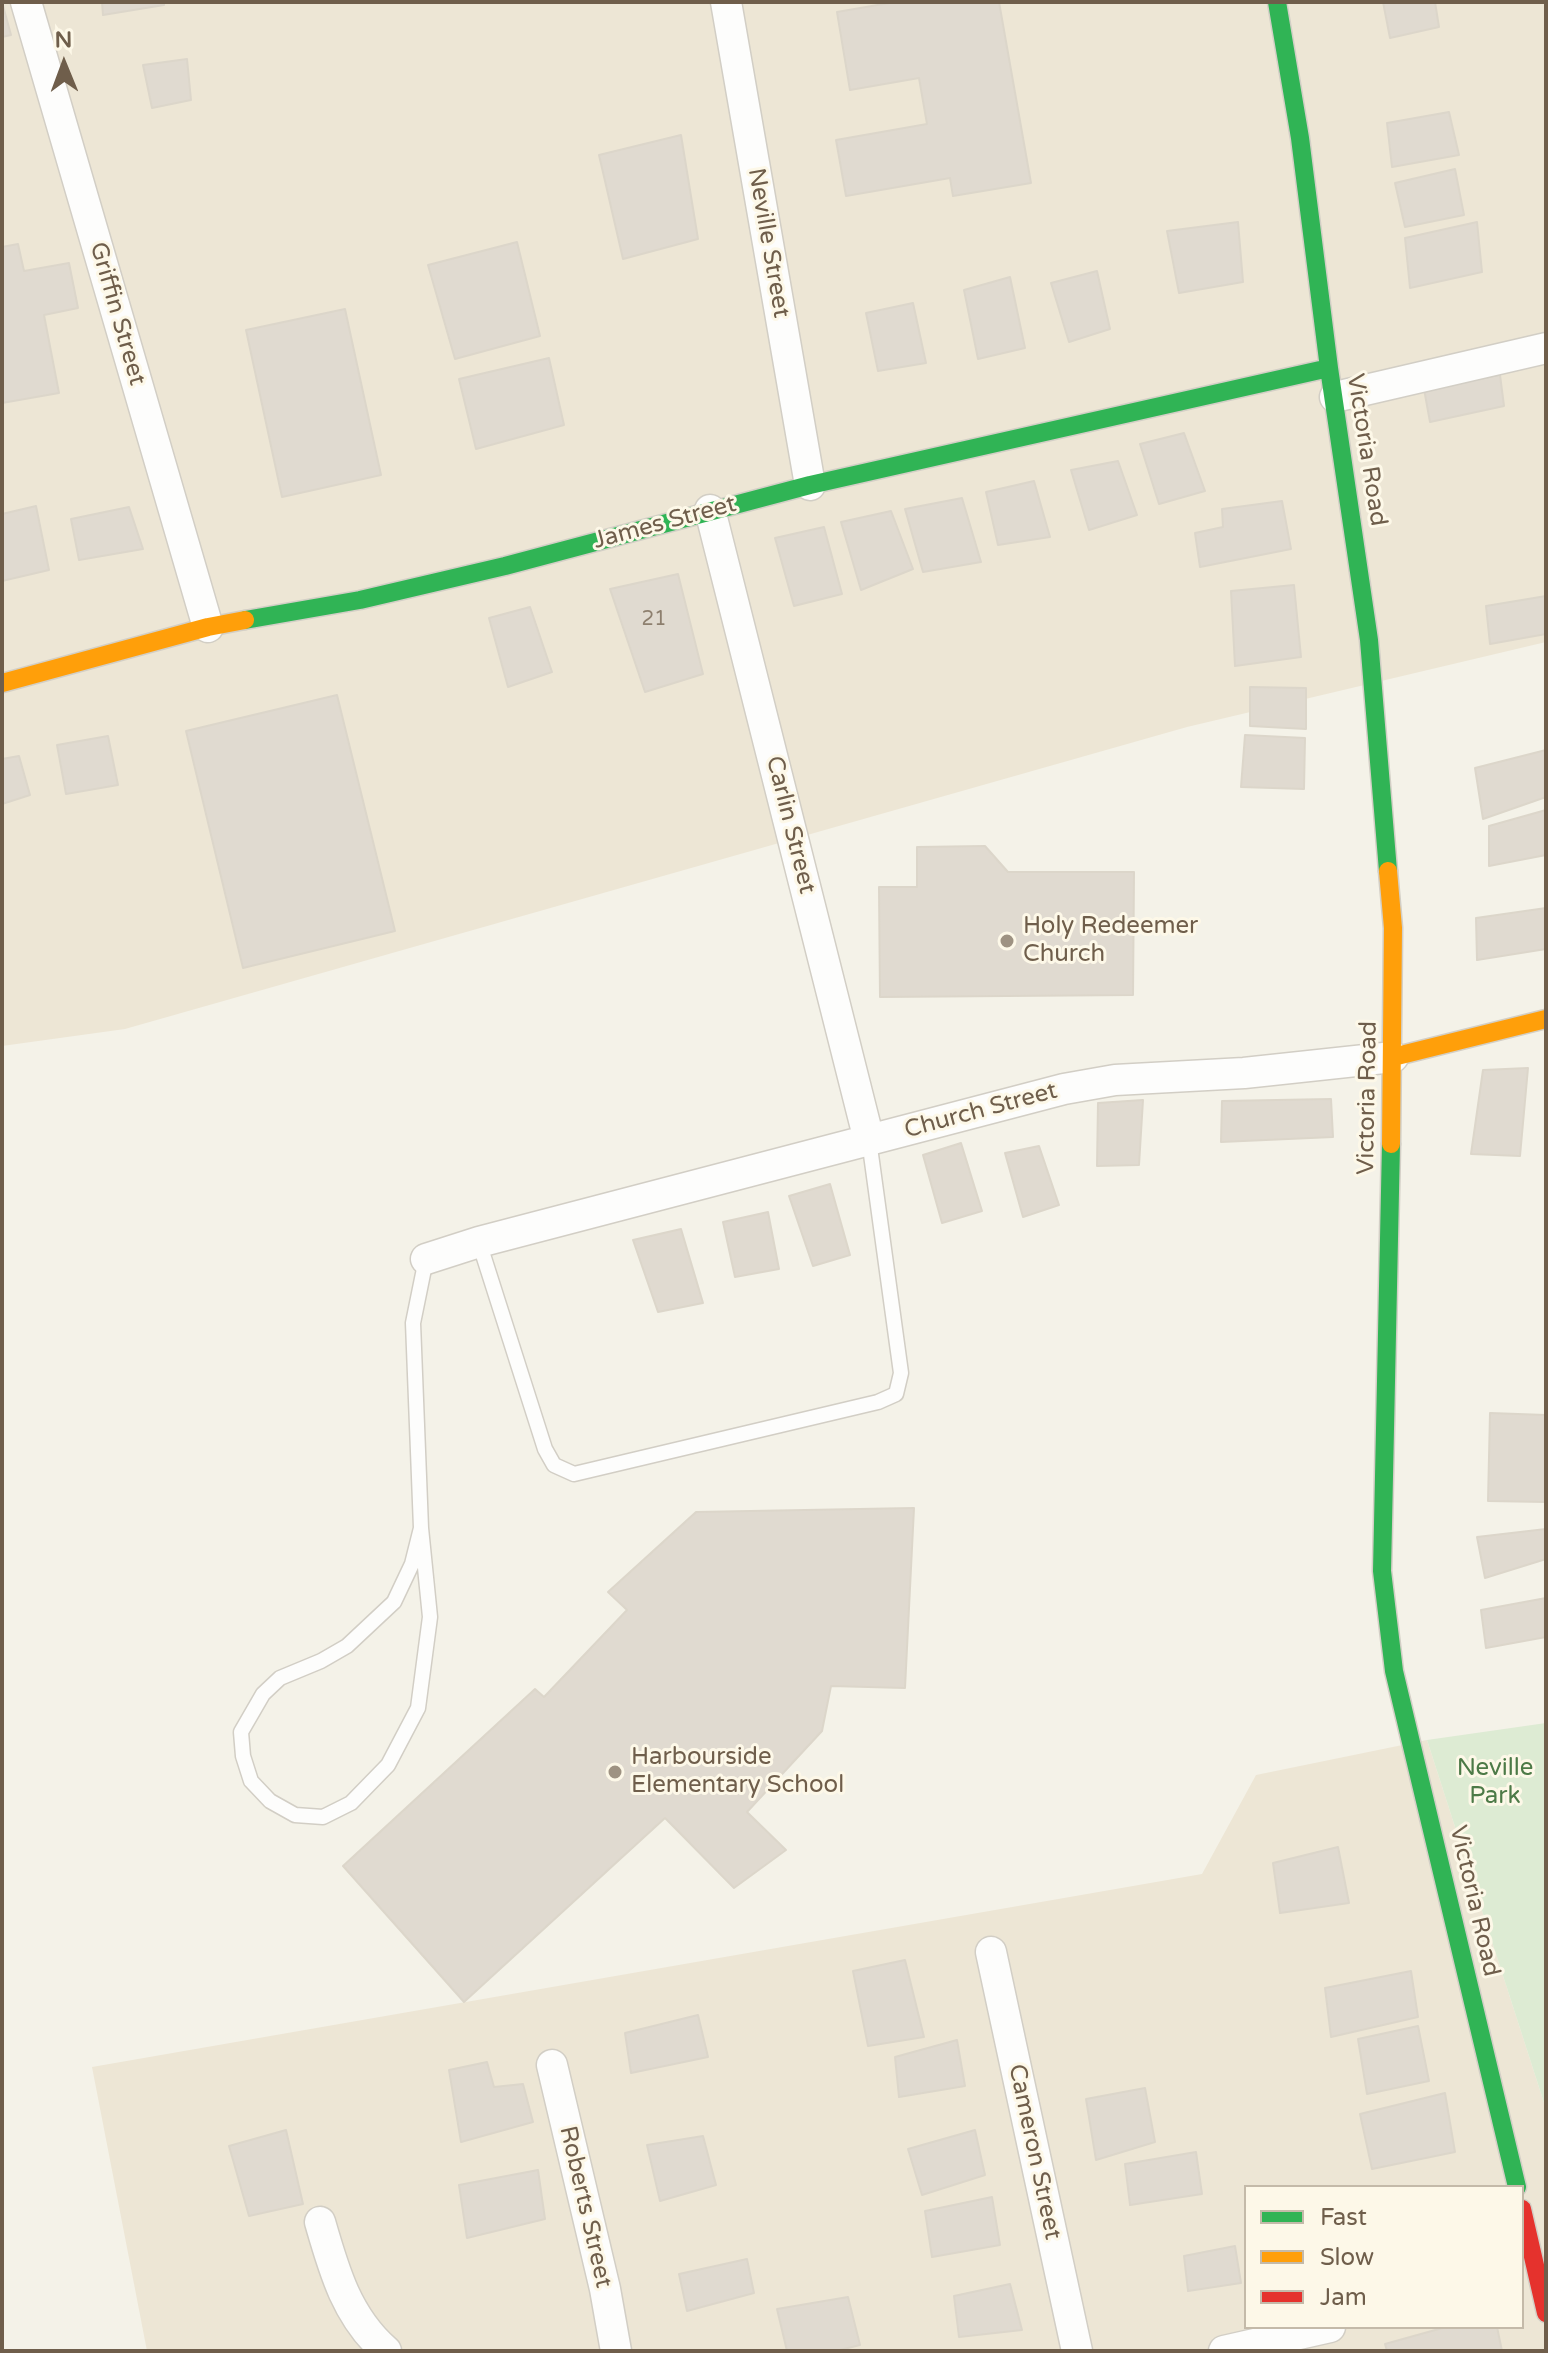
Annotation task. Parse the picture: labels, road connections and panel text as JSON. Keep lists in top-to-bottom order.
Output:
{
  "streets": {
    "main road": ["Victoria Road", "James Street", "Church Street"],
    "street": [
      "Neville Street",
      "Griffin Street",
      "Carlin Street",
      "Cameron Street",
      "Roberts Street"
    ]
  },
  "crossings": [
    ["Neville Street", "James Street"],
    ["Griffin Street", "James Street"],
    ["Victoria Road", "James Street"],
    ["Victoria Road", "Church Street"],
    ["James Street", "Carlin Street"],
    ["Carlin Street", "Church Street"]
  ],
  "parks": ["Neville Park"],
  "places": ["Holy Redeemer Church", "Harbourside Elementary School"],
  "house_numbers": ["21"],
  "legend": ["Fast", "Slow", "Jam"],
  "north": "top"
}
